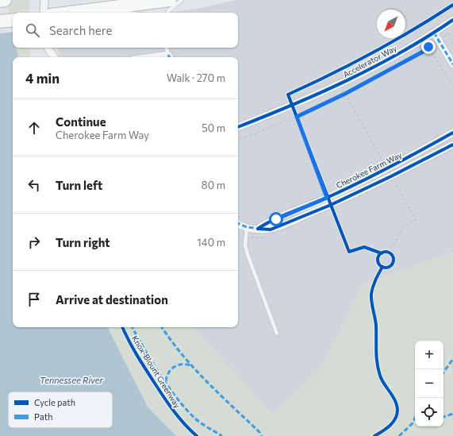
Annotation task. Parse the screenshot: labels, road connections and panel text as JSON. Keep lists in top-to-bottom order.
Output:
{
  "streets": {
    "street": ["Accelerator Way", "Cherokee Farm Way"],
    "cycle path": ["Knox-Blount Greenway"]
  },
  "water": ["Tennessee River"],
  "legend": ["Cycle path", "Path"],
  "north": "bottom left",
  "page": {
    "search": "Search here",
    "heading": ["4 min", "Walk · 270 m"],
    "list": [
      ["Continue", "Cherokee Farm Way", "50 m"],
      ["Turn left", "80 m"],
      ["Turn right", "140 m"],
      "Arrive at destination"
    ],
    "map_buttons": ["+", "−"]
  }
}
